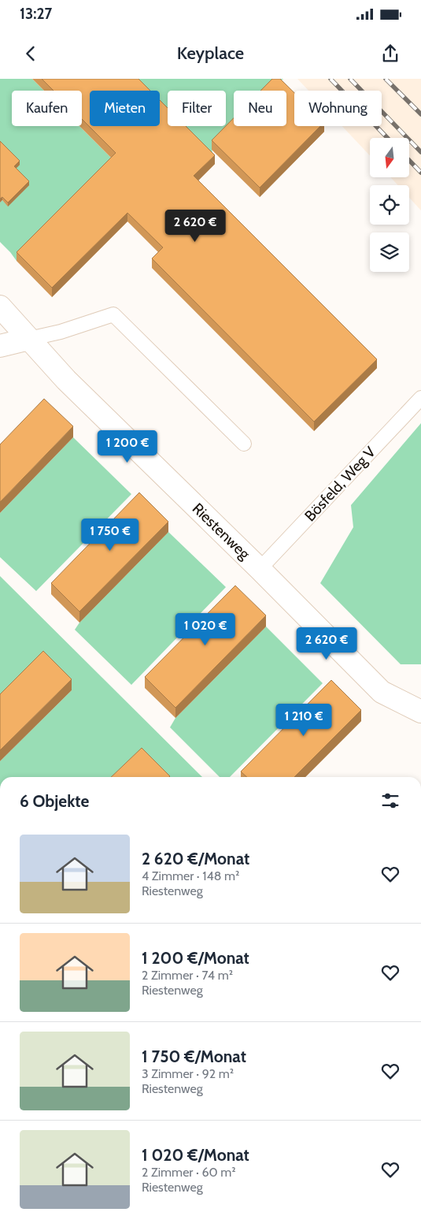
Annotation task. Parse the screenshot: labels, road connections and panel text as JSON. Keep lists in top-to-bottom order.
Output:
{
  "streets": {
    "street": ["Riestenweg"],
    "lane": ["Bösfeld, Weg V"]
  },
  "crossings": [
    ["Bösfeld, Weg V", "Riestenweg"]
  ],
  "north": "bottom",
  "page": {
    "status": "13:27",
    "header": "Keyplace",
    "chip": [
      "Kaufen",
      "Mieten",
      "Filter",
      "Neu",
      "Wohnung"
    ],
    "price": [
      "2 620 €",
      "1 200 €",
      "1 750 €",
      "1 020 €",
      "2 620 €",
      "1 210 €"
    ],
    "heading": "6 Objekte",
    "list": [
      {
        "name": "2 620 €/Monat",
        "note": "4 Zimmer · 148 m² · Riestenweg"
      },
      {
        "name": "1 200 €/Monat",
        "note": "2 Zimmer · 74 m² · Riestenweg"
      },
      {
        "name": "1 750 €/Monat",
        "note": "3 Zimmer · 92 m² · Riestenweg"
      },
      {
        "name": "1 020 €/Monat",
        "note": "2 Zimmer · 60 m² · Riestenweg"
      }
    ]
  }
}
